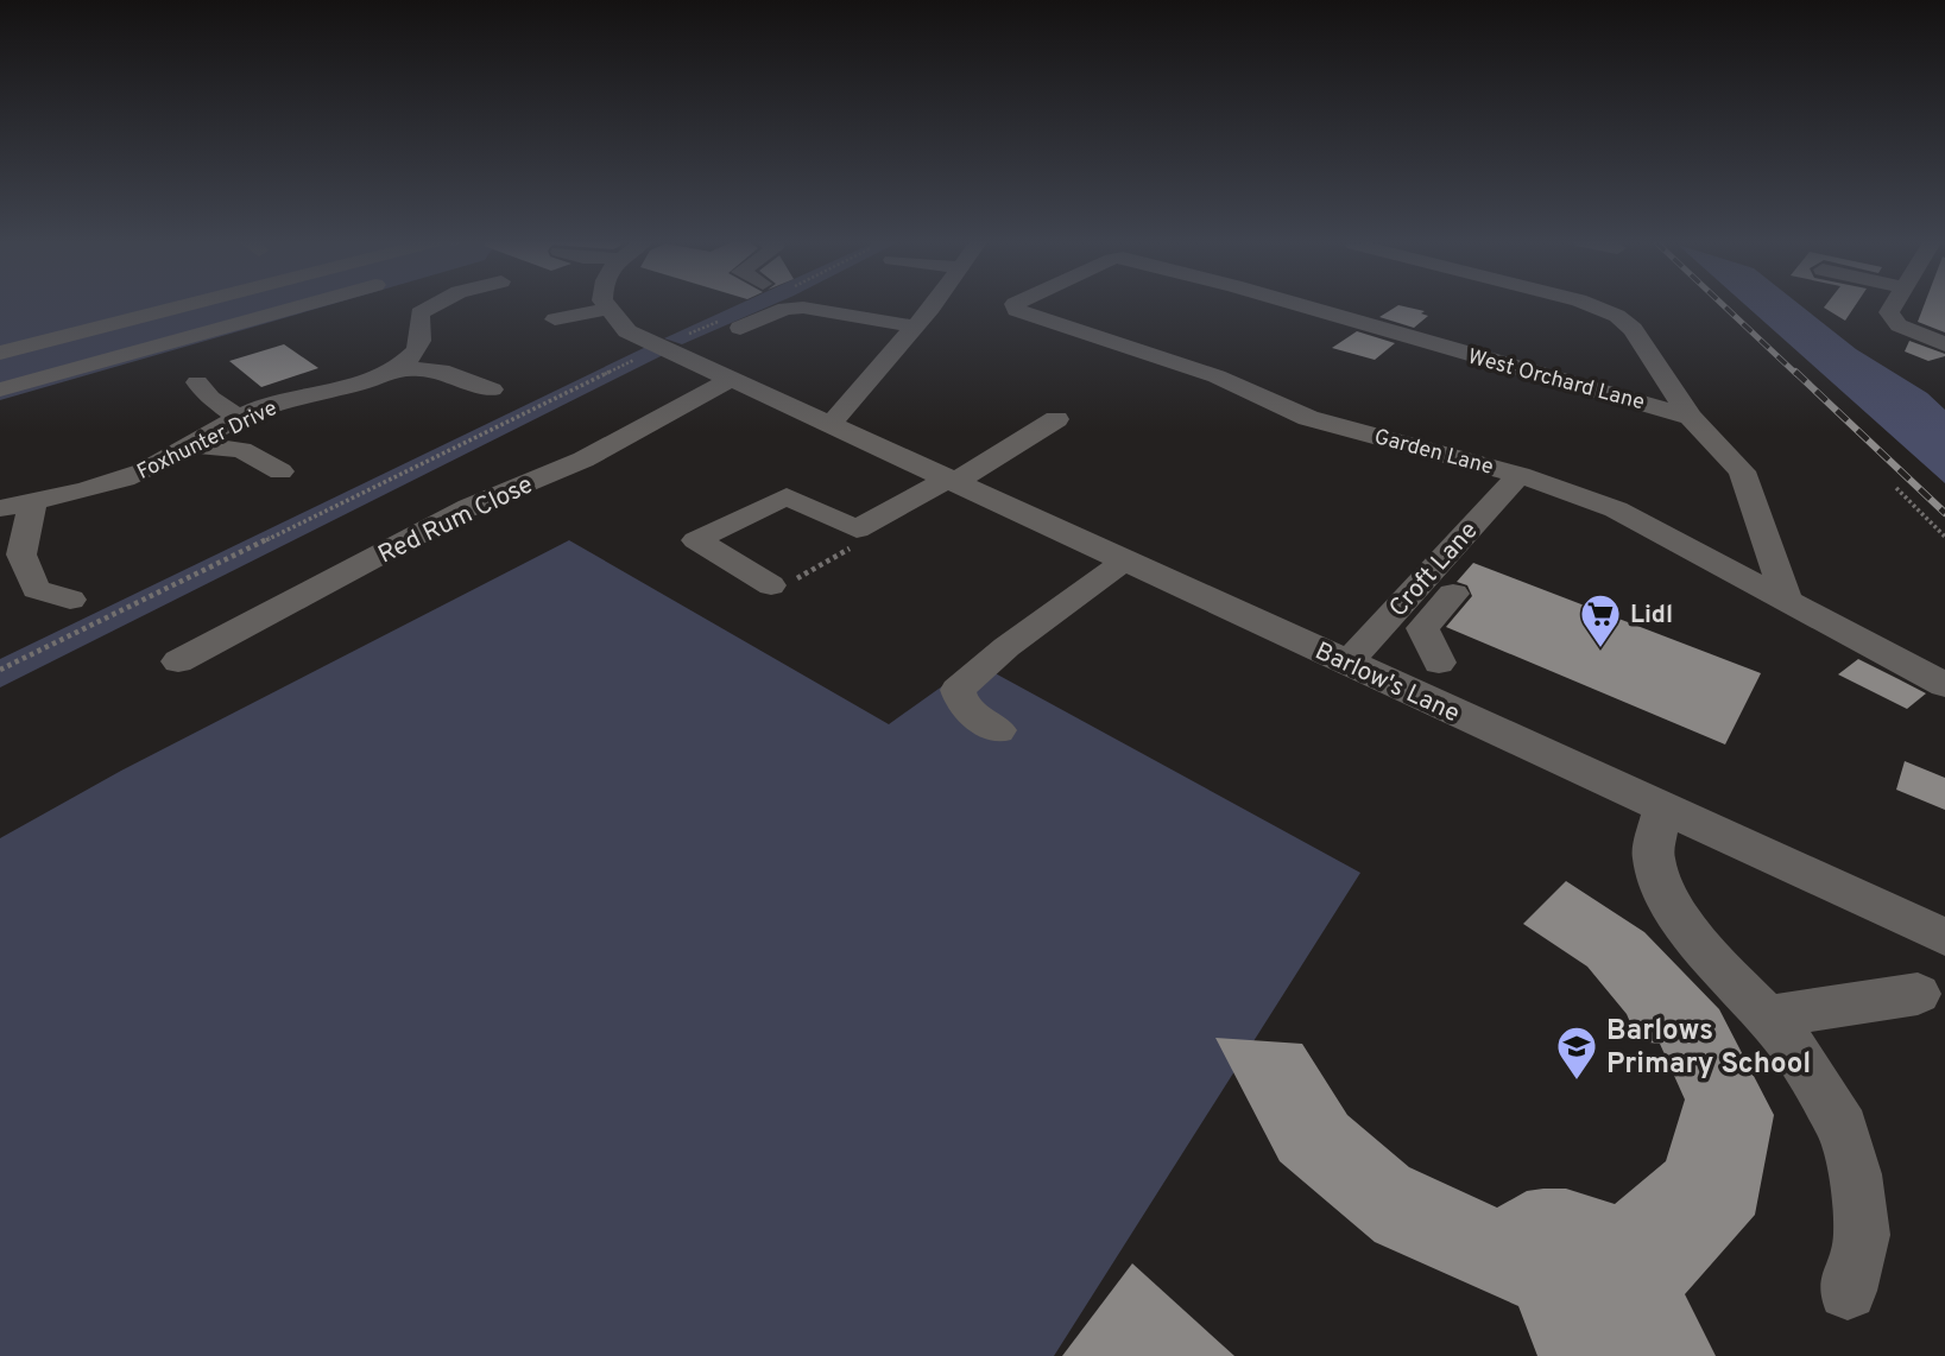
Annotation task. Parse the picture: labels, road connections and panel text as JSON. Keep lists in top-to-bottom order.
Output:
{
  "streets": {
    "street": [
      "West Orchard Lane",
      "Foxhunter Drive",
      "Garden Lane",
      "Red Rum Close",
      "Croft Lane",
      "Barlow's Lane"
    ]
  },
  "crossings": [
    ["West Orchard Lane", "Garden Lane"],
    ["Garden Lane", "Croft Lane"],
    ["Red Rum Close", "Barlow's Lane"],
    ["Croft Lane", "Barlow's Lane"]
  ],
  "places": {
    "supermarket": ["Lidl"],
    "school or university": ["Barlows Primary School"]
  }
}
